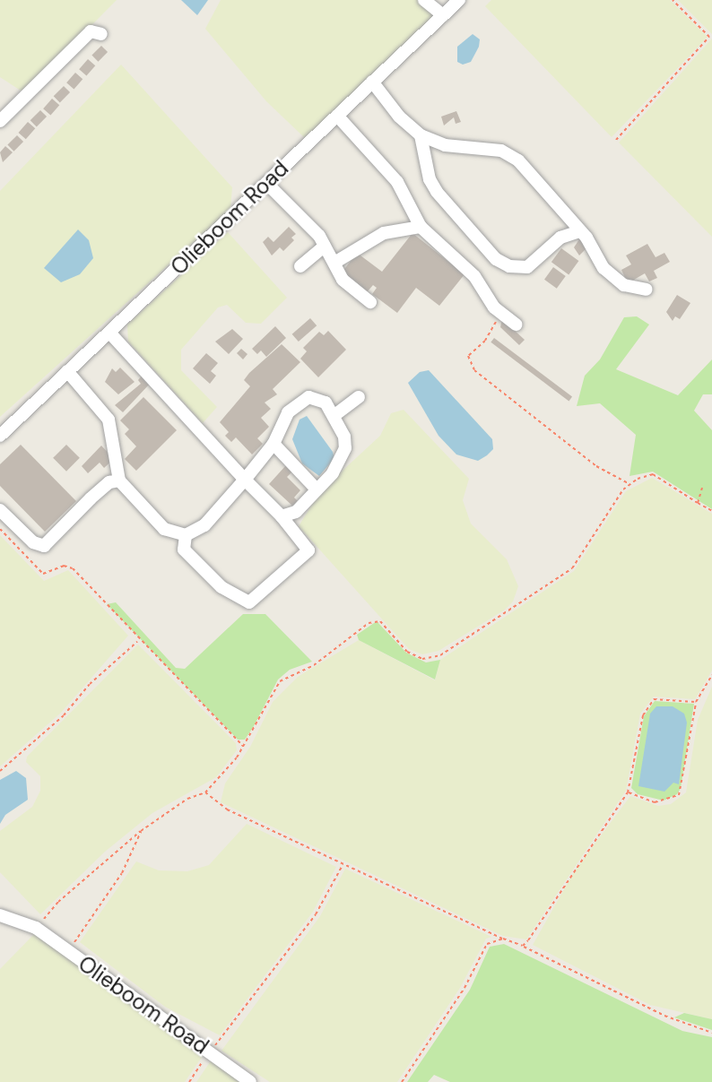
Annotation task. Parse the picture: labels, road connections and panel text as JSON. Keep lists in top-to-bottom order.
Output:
{
  "streets": {
    "street": ["Olieboom Road"]
  }
}
